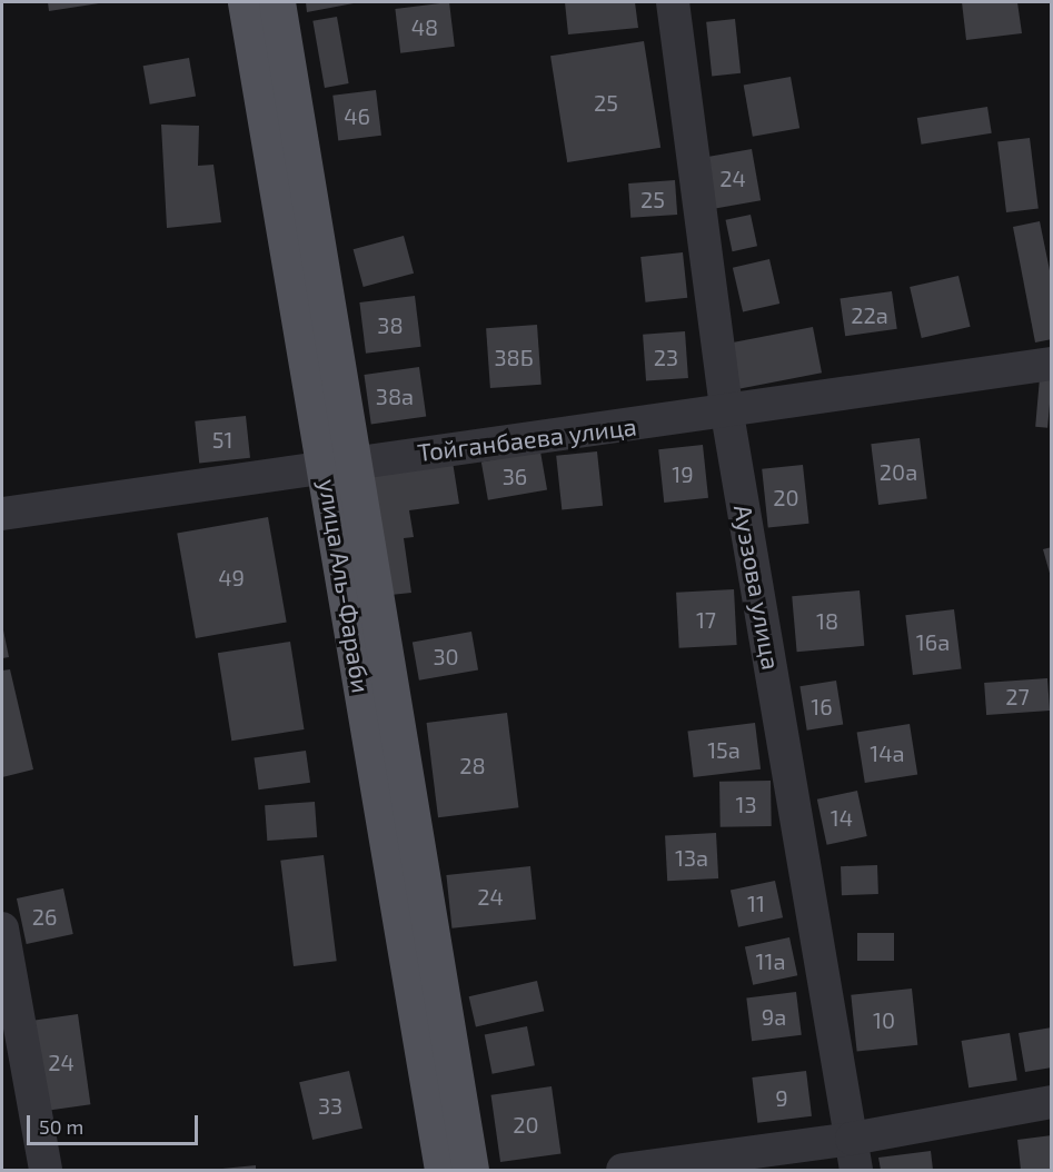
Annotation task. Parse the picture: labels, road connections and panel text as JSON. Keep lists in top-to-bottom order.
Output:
{
  "streets": {
    "main road": ["улица Аль-Фараби"],
    "street": ["Тойганбаева улица", "Ауэзова улица"]
  },
  "crossings": [
    ["Тойганбаева улица", "улица Аль-Фараби"],
    ["Тойганбаева улица", "Ауэзова улица"]
  ],
  "house_numbers": [
    "48",
    "25",
    "46",
    "24",
    "25",
    "22а",
    "38",
    "38Б",
    "23",
    "38а",
    "51",
    "20а",
    "19",
    "36",
    "20",
    "49",
    "17",
    "18",
    "16а",
    "30",
    "27",
    "16",
    "15а",
    "14а",
    "28",
    "13",
    "14",
    "13а",
    "24",
    "11",
    "26",
    "11а",
    "9а",
    "10",
    "24",
    "9",
    "33",
    "20"
  ],
  "scale_bar": "50 m"
}
